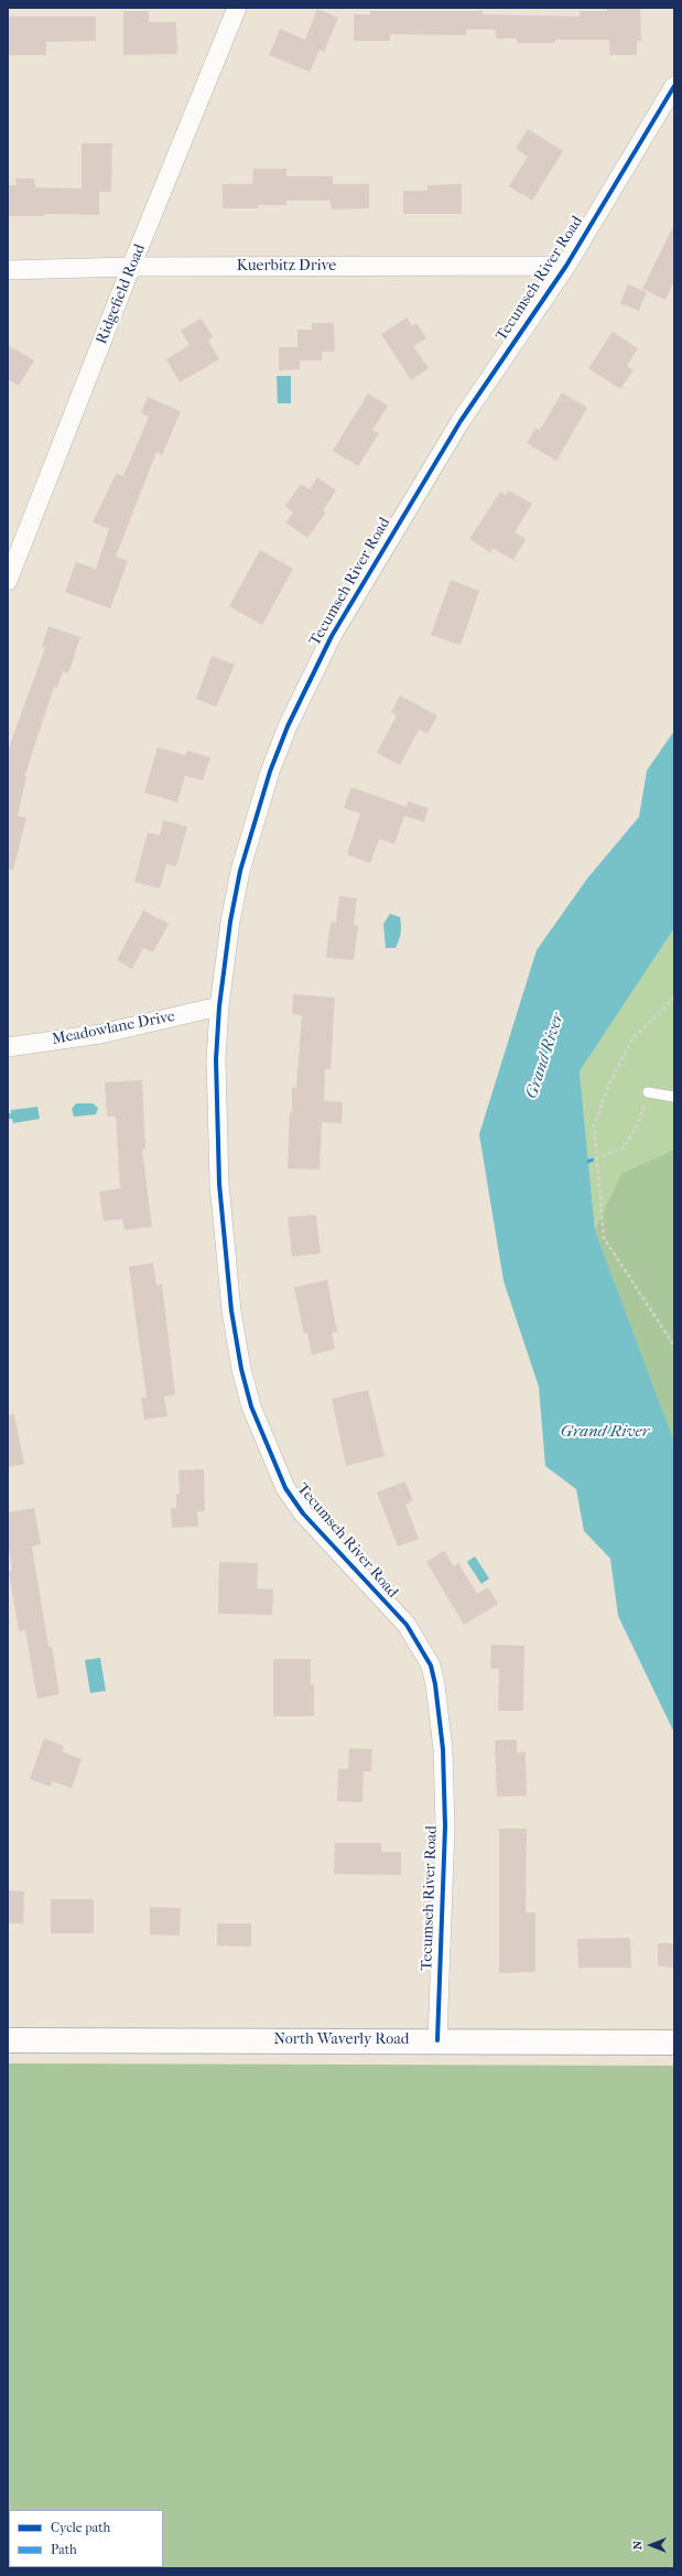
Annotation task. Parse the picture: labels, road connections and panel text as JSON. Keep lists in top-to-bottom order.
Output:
{
  "streets": {
    "main road": ["North Waverly Road"],
    "street": [
      "Kuerbitz Drive",
      "Tecumseh River Road",
      "Ridgefield Road",
      "Meadowlane Drive"
    ]
  },
  "crossings": [
    ["Kuerbitz Drive", "Tecumseh River Road"],
    ["Kuerbitz Drive", "Ridgefield Road"],
    ["Tecumseh River Road", "Meadowlane Drive"],
    ["Tecumseh River Road", "North Waverly Road"]
  ],
  "water": ["Grand River"],
  "legend": ["Cycle path", "Path"],
  "north": "left"
}
